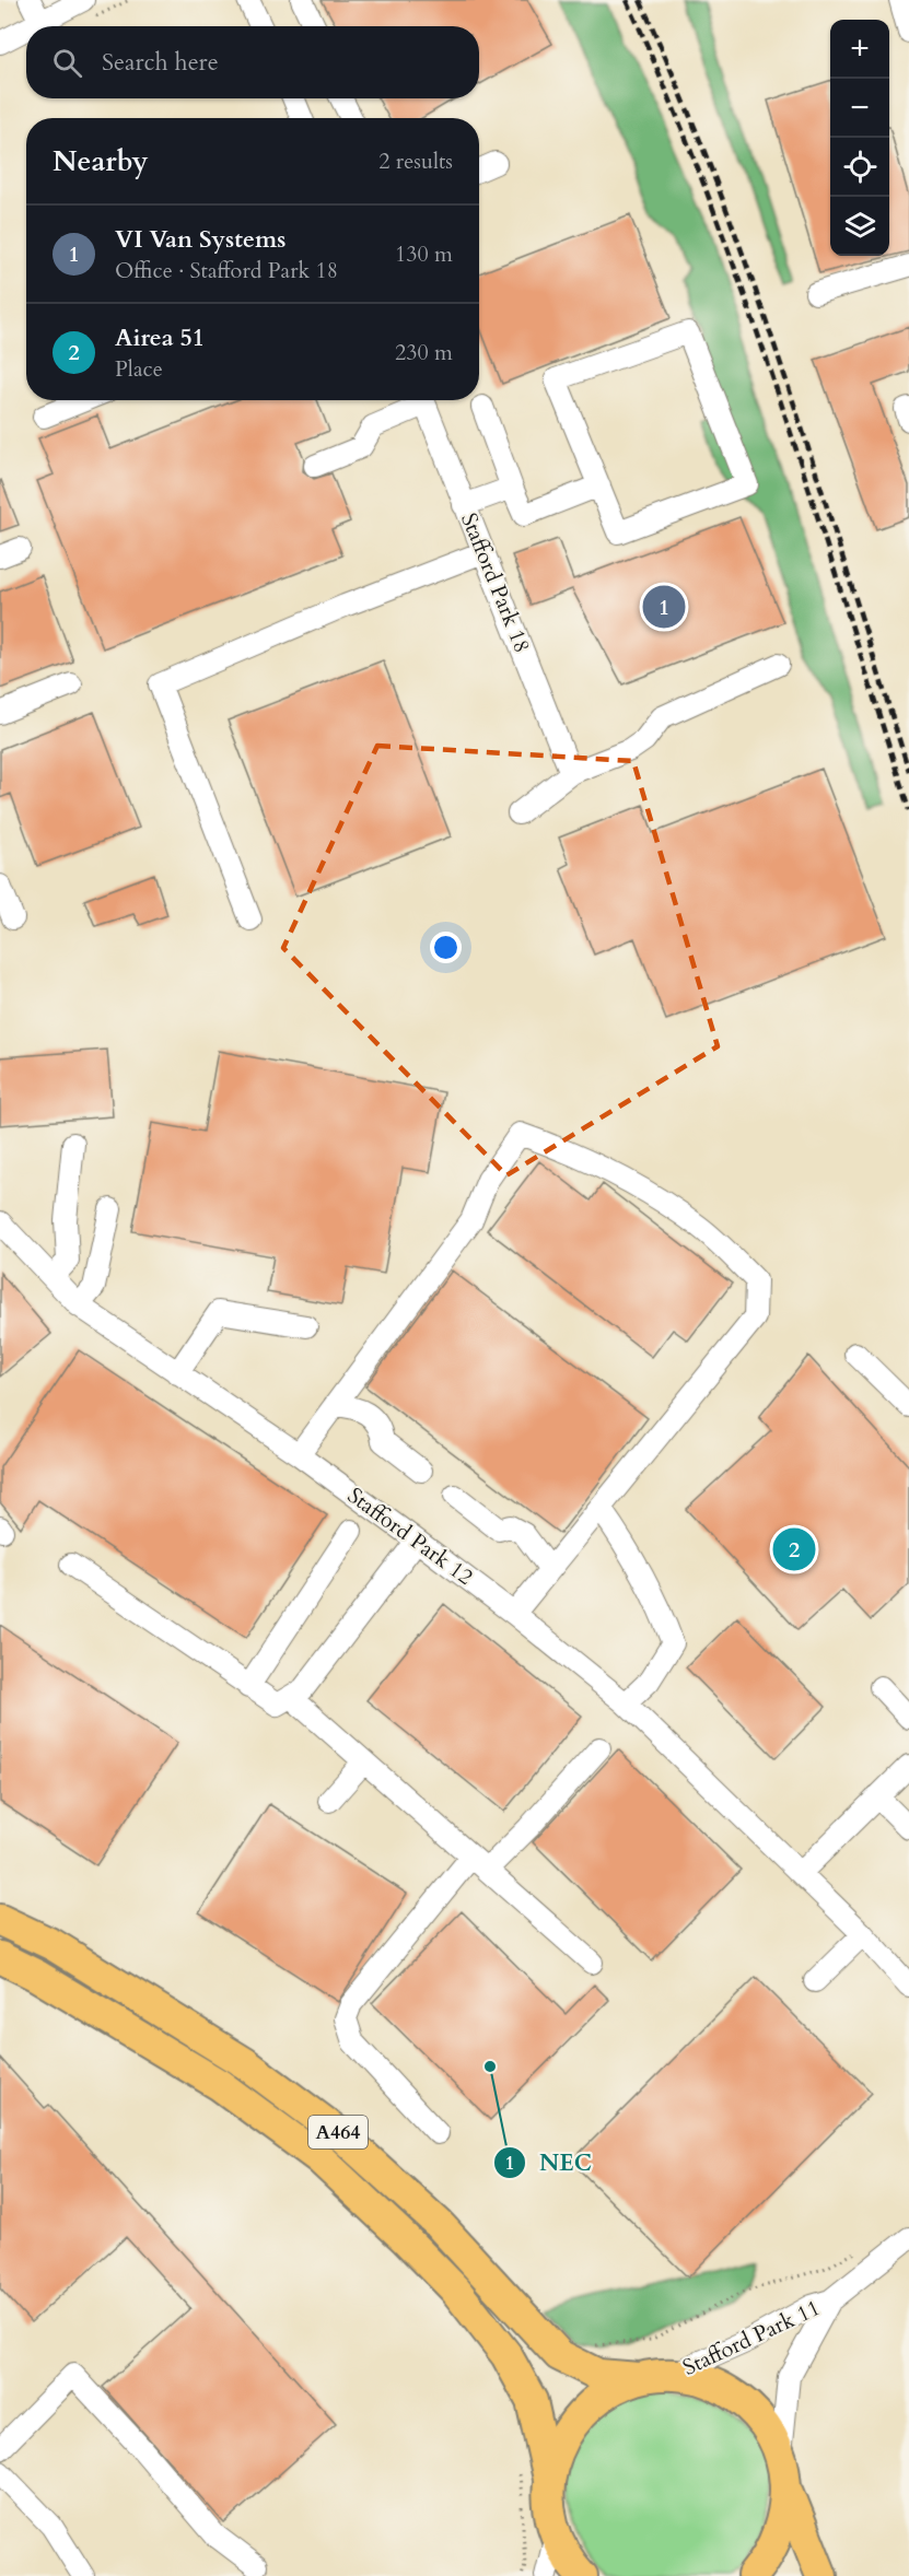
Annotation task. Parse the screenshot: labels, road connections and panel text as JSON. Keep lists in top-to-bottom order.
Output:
{
  "streets": {
    "highway": ["A464"],
    "street": ["Stafford Park 18", "Stafford Park 12", "Stafford Park 11"]
  },
  "crossings": [
    ["A464", "Stafford Park 11"]
  ],
  "places": ["NEC"],
  "page": {
    "map_buttons": ["+", "−"],
    "search": "Search here",
    "heading": ["Nearby", "2 results"],
    "list": [
      {
        "mark": "1",
        "name": "VI Van Systems",
        "note": "Office · Stafford Park 18",
        "value": "130 m"
      },
      {
        "mark": "2",
        "name": "Airea 51",
        "note": "Place",
        "value": "230 m"
      }
    ],
    "pins": ["1", "2"]
  }
}
